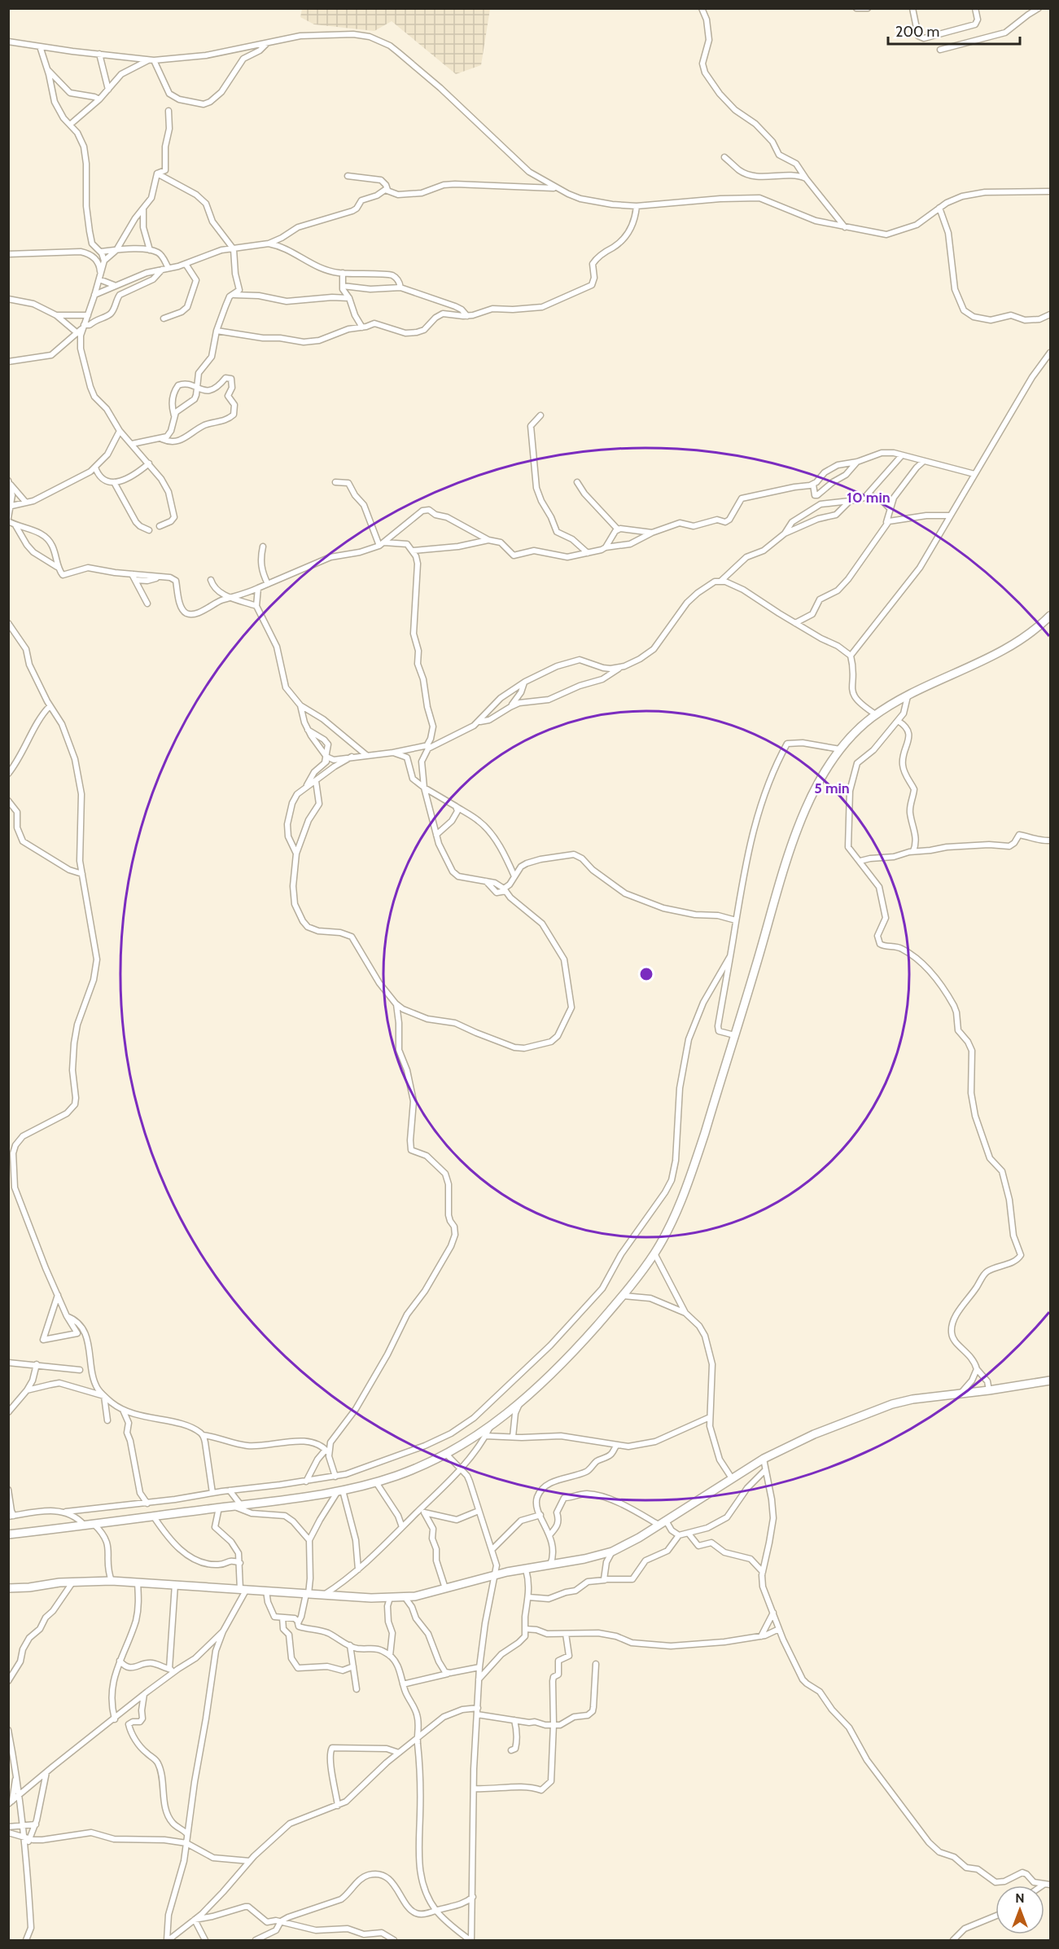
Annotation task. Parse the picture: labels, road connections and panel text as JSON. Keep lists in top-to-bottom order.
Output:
{
  "scale_bar": "200 m",
  "north": "top",
  "rings": ["10 min", "5 min"]
}
